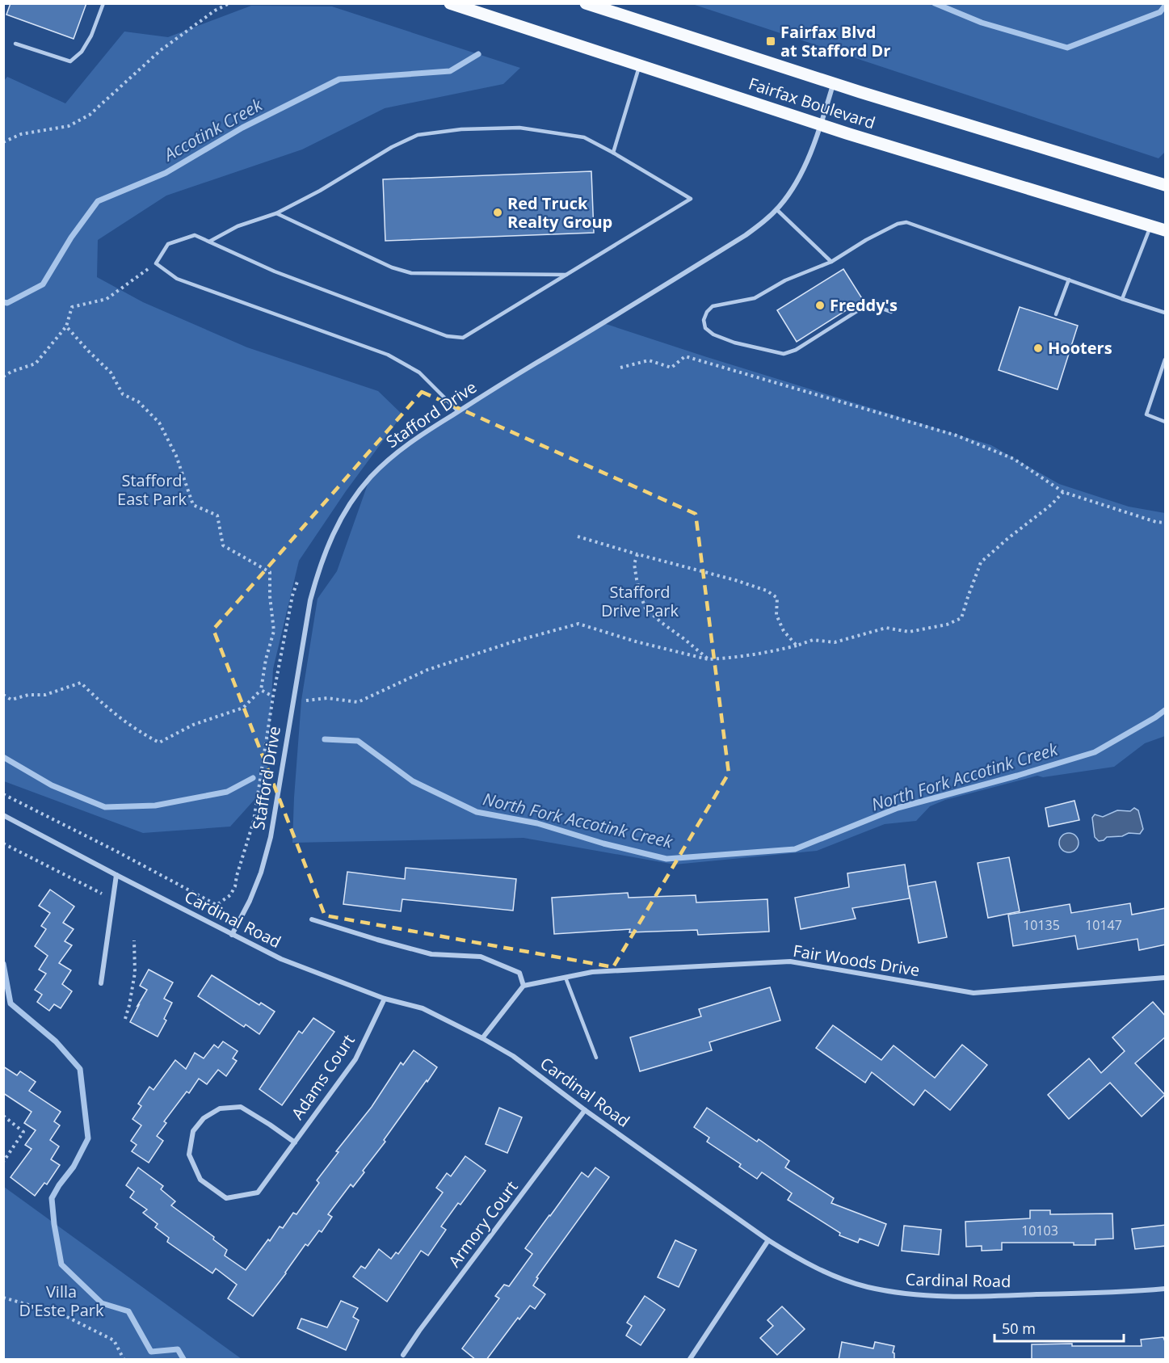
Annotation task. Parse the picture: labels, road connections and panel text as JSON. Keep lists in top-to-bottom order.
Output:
{
  "streets": {
    "main road": ["Fairfax Boulevard"],
    "street": [
      "Stafford Drive",
      "Cardinal Road",
      "Fair Woods Drive",
      "Adams Court",
      "Armory Court"
    ]
  },
  "crossings": [
    ["Fairfax Boulevard", "Stafford Drive"],
    ["Stafford Drive", "Cardinal Road"],
    ["Cardinal Road", "Adams Court"],
    ["Cardinal Road", "Armory Court"]
  ],
  "water": ["Accotink Creek", "North Fork Accotink Creek"],
  "parks": ["Stafford East Park", "Stafford Drive Park", "Villa D'Este Park"],
  "places": {
    "transit": ["Fairfax Blvd at Stafford Dr"],
    "other": ["Red Truck Realty Group", "Freddy's", "Hooters"]
  },
  "house_numbers": ["10135", "10147", "10103"],
  "scale_bar": "50 m"
}
